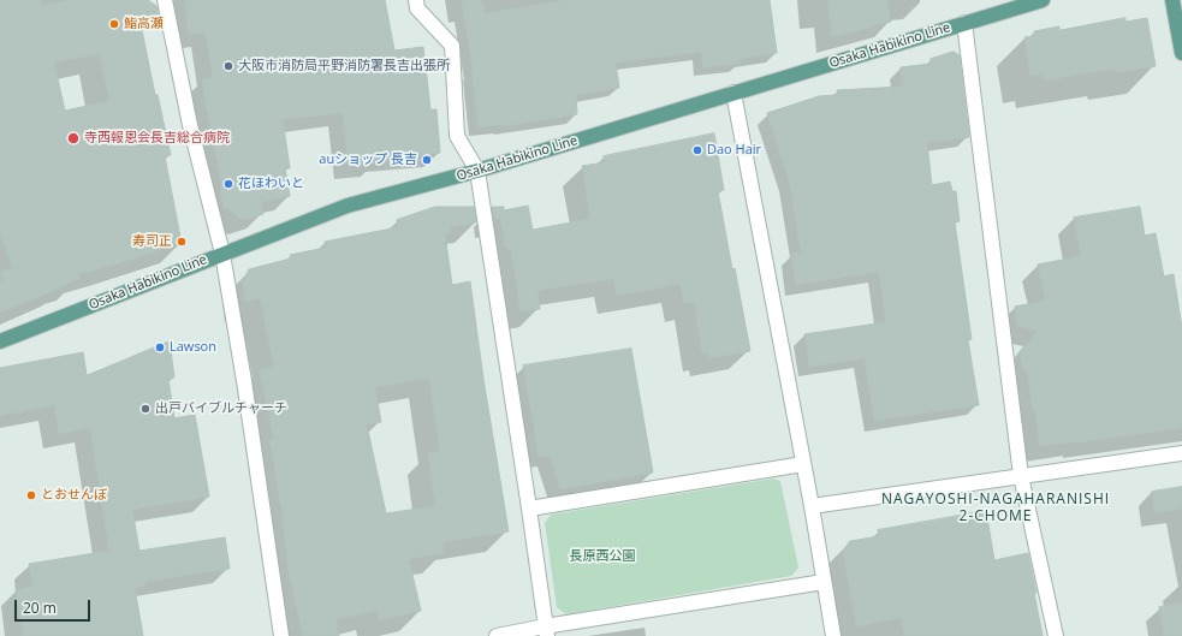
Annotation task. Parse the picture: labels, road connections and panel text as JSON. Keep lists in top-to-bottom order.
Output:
{
  "streets": {
    "main road": ["Osaka Habikino Line"]
  },
  "districts": ["NAGAYOSHI-NAGAHARANISHI 2-CHOME"],
  "parks": ["長原西公園"],
  "places": [
    "鮨高瀬",
    "大阪市消防局平野消防署長吉出張所",
    "寺西報恩会長吉総合病院",
    "Dao Hair",
    "auショップ 長吉",
    "花ほわいと",
    "寿司正",
    "Lawson",
    "出戸バイブルチャーチ",
    "とおせんぼ"
  ],
  "scale_bar": "20 m"
}
